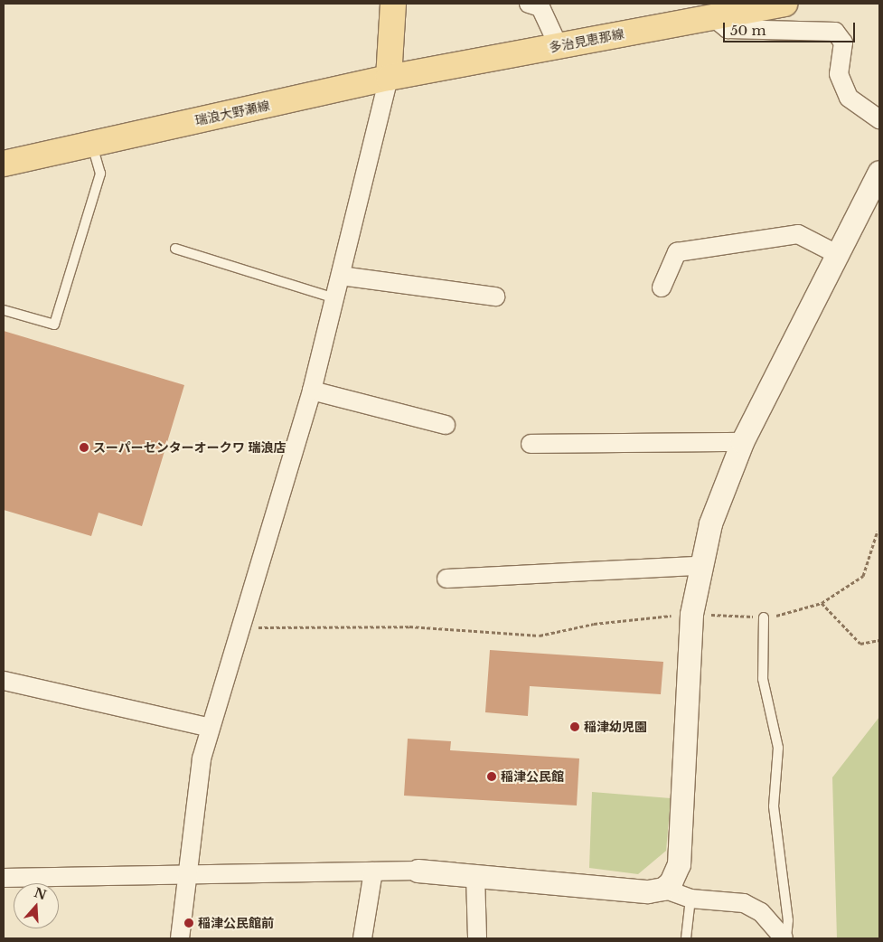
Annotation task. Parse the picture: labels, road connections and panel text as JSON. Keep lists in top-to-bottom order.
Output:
{
  "streets": {
    "main road": ["多治見恵那線", "瑞浪大野瀬線"]
  },
  "crossings": [
    ["多治見恵那線", "瑞浪大野瀬線"]
  ],
  "places": [
    "スーパーセンターオークワ 瑞浪店",
    "稲津幼児園",
    "稲津公民館",
    "稲津公民館前"
  ],
  "scale_bar": "50 m",
  "north": "top"
}
